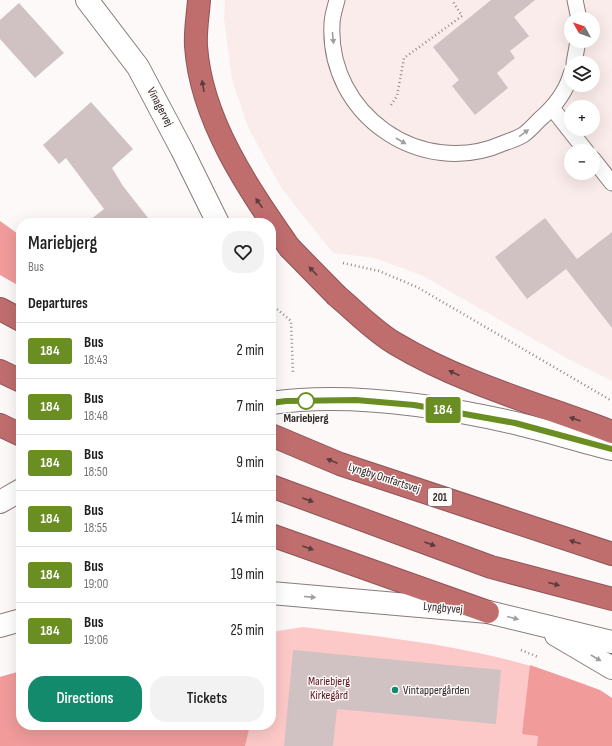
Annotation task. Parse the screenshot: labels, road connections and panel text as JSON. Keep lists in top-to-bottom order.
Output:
{
  "streets": {
    "highway": ["Lyngby Omfartsvej", "201"],
    "street": ["Vinagervej", "Lyngbyvej"]
  },
  "parks": ["Mariebjerg Kirkegård"],
  "places": ["Mariebjerg", "Vintappergården"],
  "lines": ["bus line 184"],
  "north": "top left",
  "page": {
    "on_map": "184",
    "map_buttons": ["+", "−"],
    "heading": [
      ["Mariebjerg", "Bus"],
      "Departures"
    ],
    "list": [
      {
        "mark": "184",
        "name": "Bus",
        "note": "18:43",
        "value": "2 min"
      },
      {
        "mark": "184",
        "name": "Bus",
        "note": "18:48",
        "value": "7 min"
      },
      {
        "mark": "184",
        "name": "Bus",
        "note": "18:50",
        "value": "9 min"
      },
      {
        "mark": "184",
        "name": "Bus",
        "note": "18:55",
        "value": "14 min"
      },
      {
        "mark": "184",
        "name": "Bus",
        "note": "19:00",
        "value": "19 min"
      },
      {
        "mark": "184",
        "name": "Bus",
        "note": "19:06",
        "value": "25 min"
      }
    ],
    "buttons": ["Directions", "Tickets"]
  }
}
